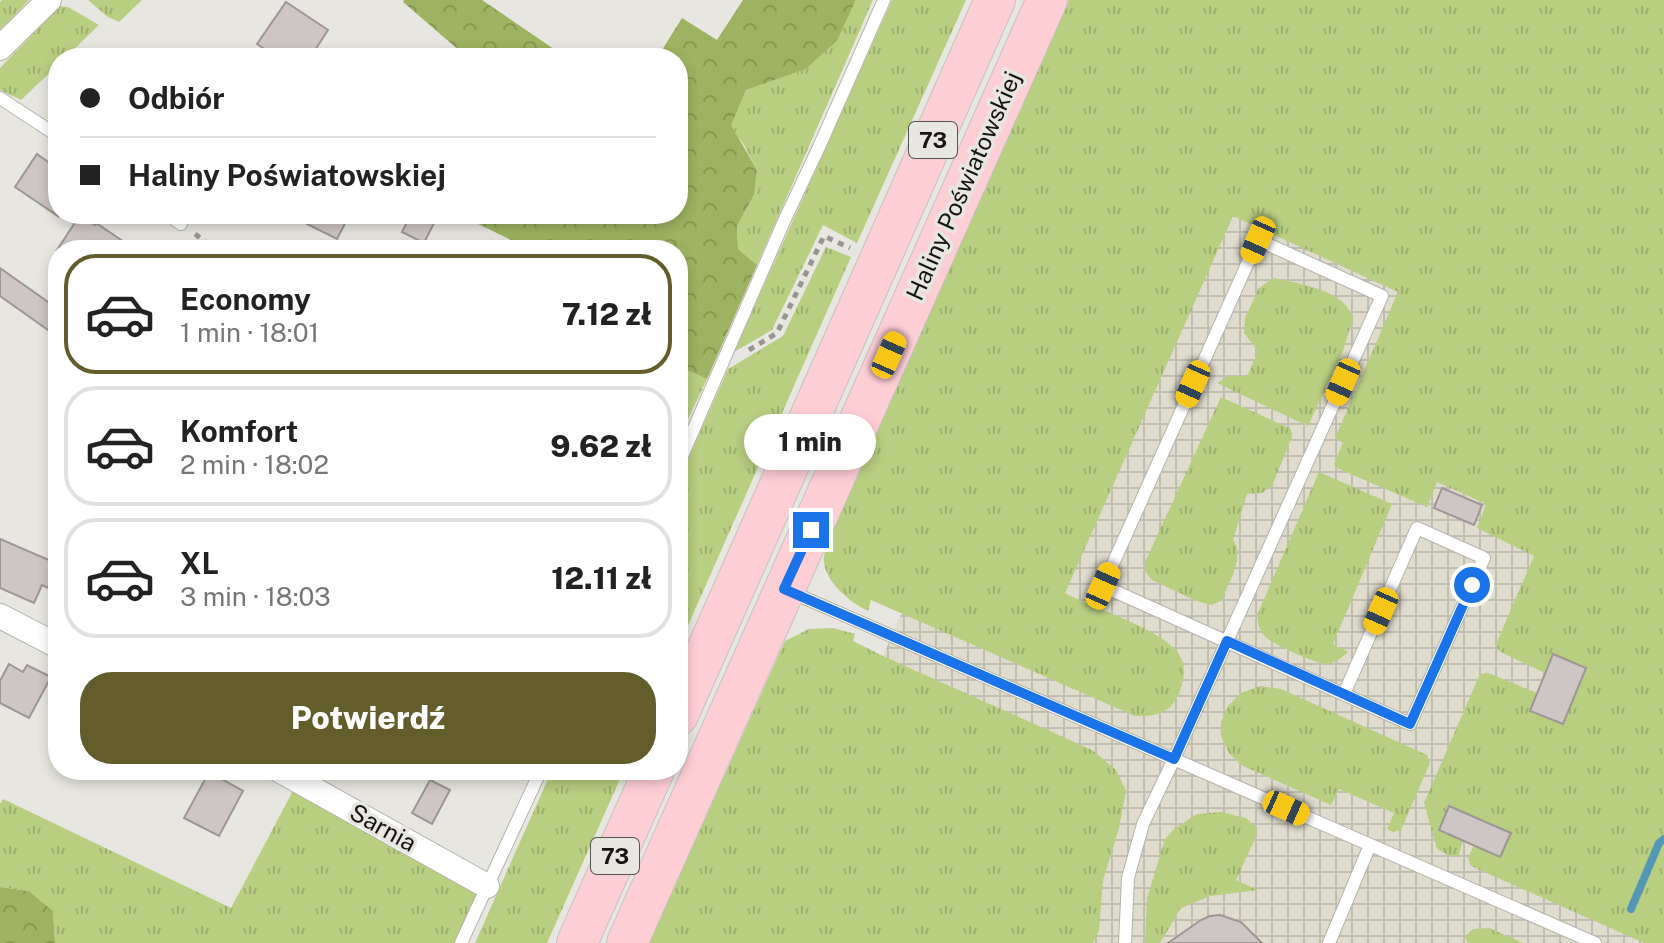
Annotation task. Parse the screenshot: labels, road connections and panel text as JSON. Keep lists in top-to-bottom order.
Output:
{
  "streets": {
    "main road": ["73", "Haliny Poświatowskiej"],
    "street": ["Sarnia"]
  },
  "page": {
    "banner": ["Odbiór", "Haliny Poświatowskiej"],
    "list": [
      {
        "name": "Economy",
        "note": "1 min · 18:01",
        "value": "7.12 zł"
      },
      {
        "name": "Komfort",
        "note": "2 min · 18:02",
        "value": "9.62 zł"
      },
      {
        "name": "XL",
        "note": "3 min · 18:03",
        "value": "12.11 zł"
      }
    ],
    "bubble": "1 min",
    "buttons": "Potwierdź"
  }
}
